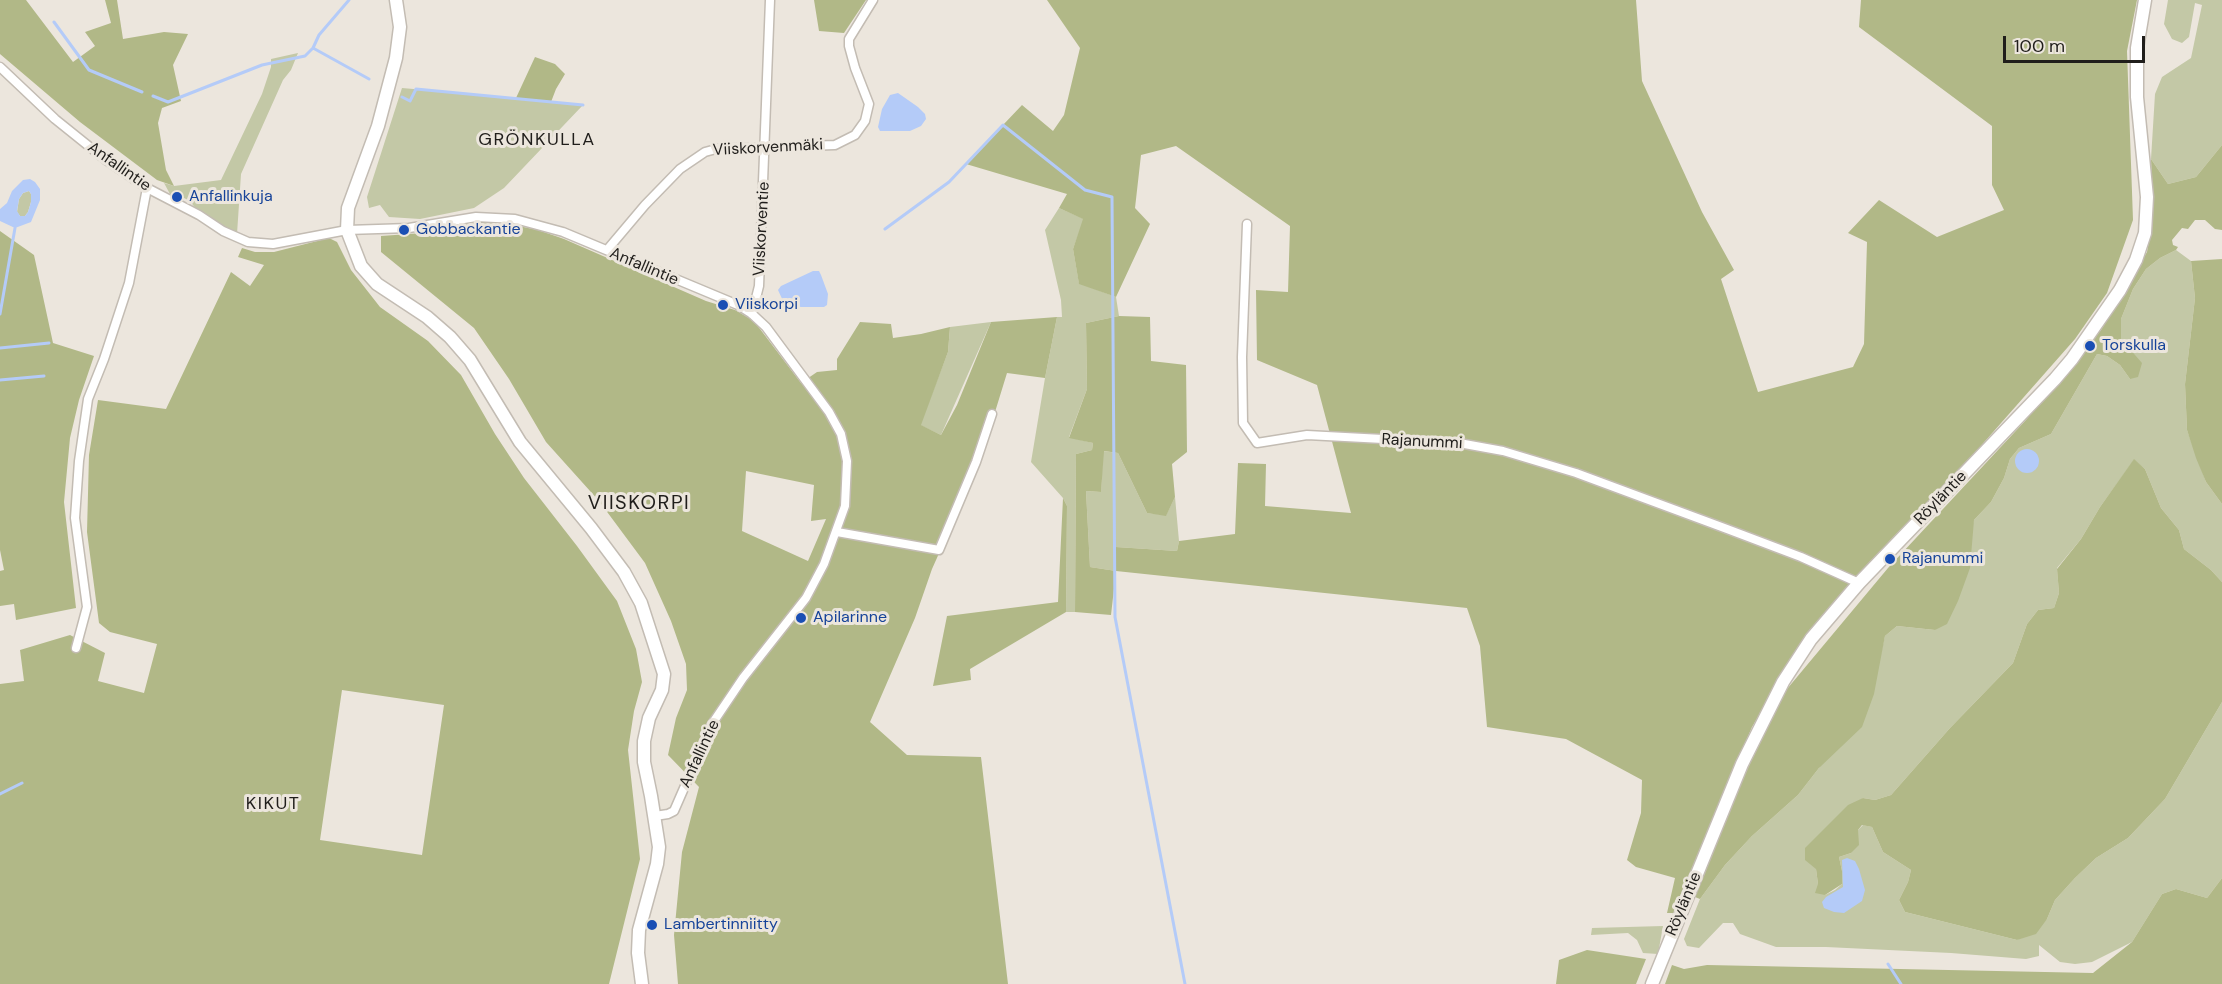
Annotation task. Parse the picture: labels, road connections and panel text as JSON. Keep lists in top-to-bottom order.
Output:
{
  "streets": {
    "street": [
      "Viiskorvenmäki",
      "Anfallintie",
      "Viiskorventie",
      "Rajanummi",
      "Röyläntie"
    ]
  },
  "crossings": [
    ["Viiskorvenmäki", "Anfallintie"],
    ["Viiskorvenmäki", "Viiskorventie"],
    ["Anfallintie", "Viiskorventie"],
    ["Rajanummi", "Röyläntie"]
  ],
  "districts": ["GRÖNKULLA", "VIISKORPI", "KIKUT"],
  "places": [
    "Anfallinkuja",
    "Gobbackantie",
    "Viiskorpi",
    "Torskulla",
    "Rajanummi",
    "Apilarinne",
    "Lambertinniitty"
  ],
  "scale_bar": "100 m"
}
